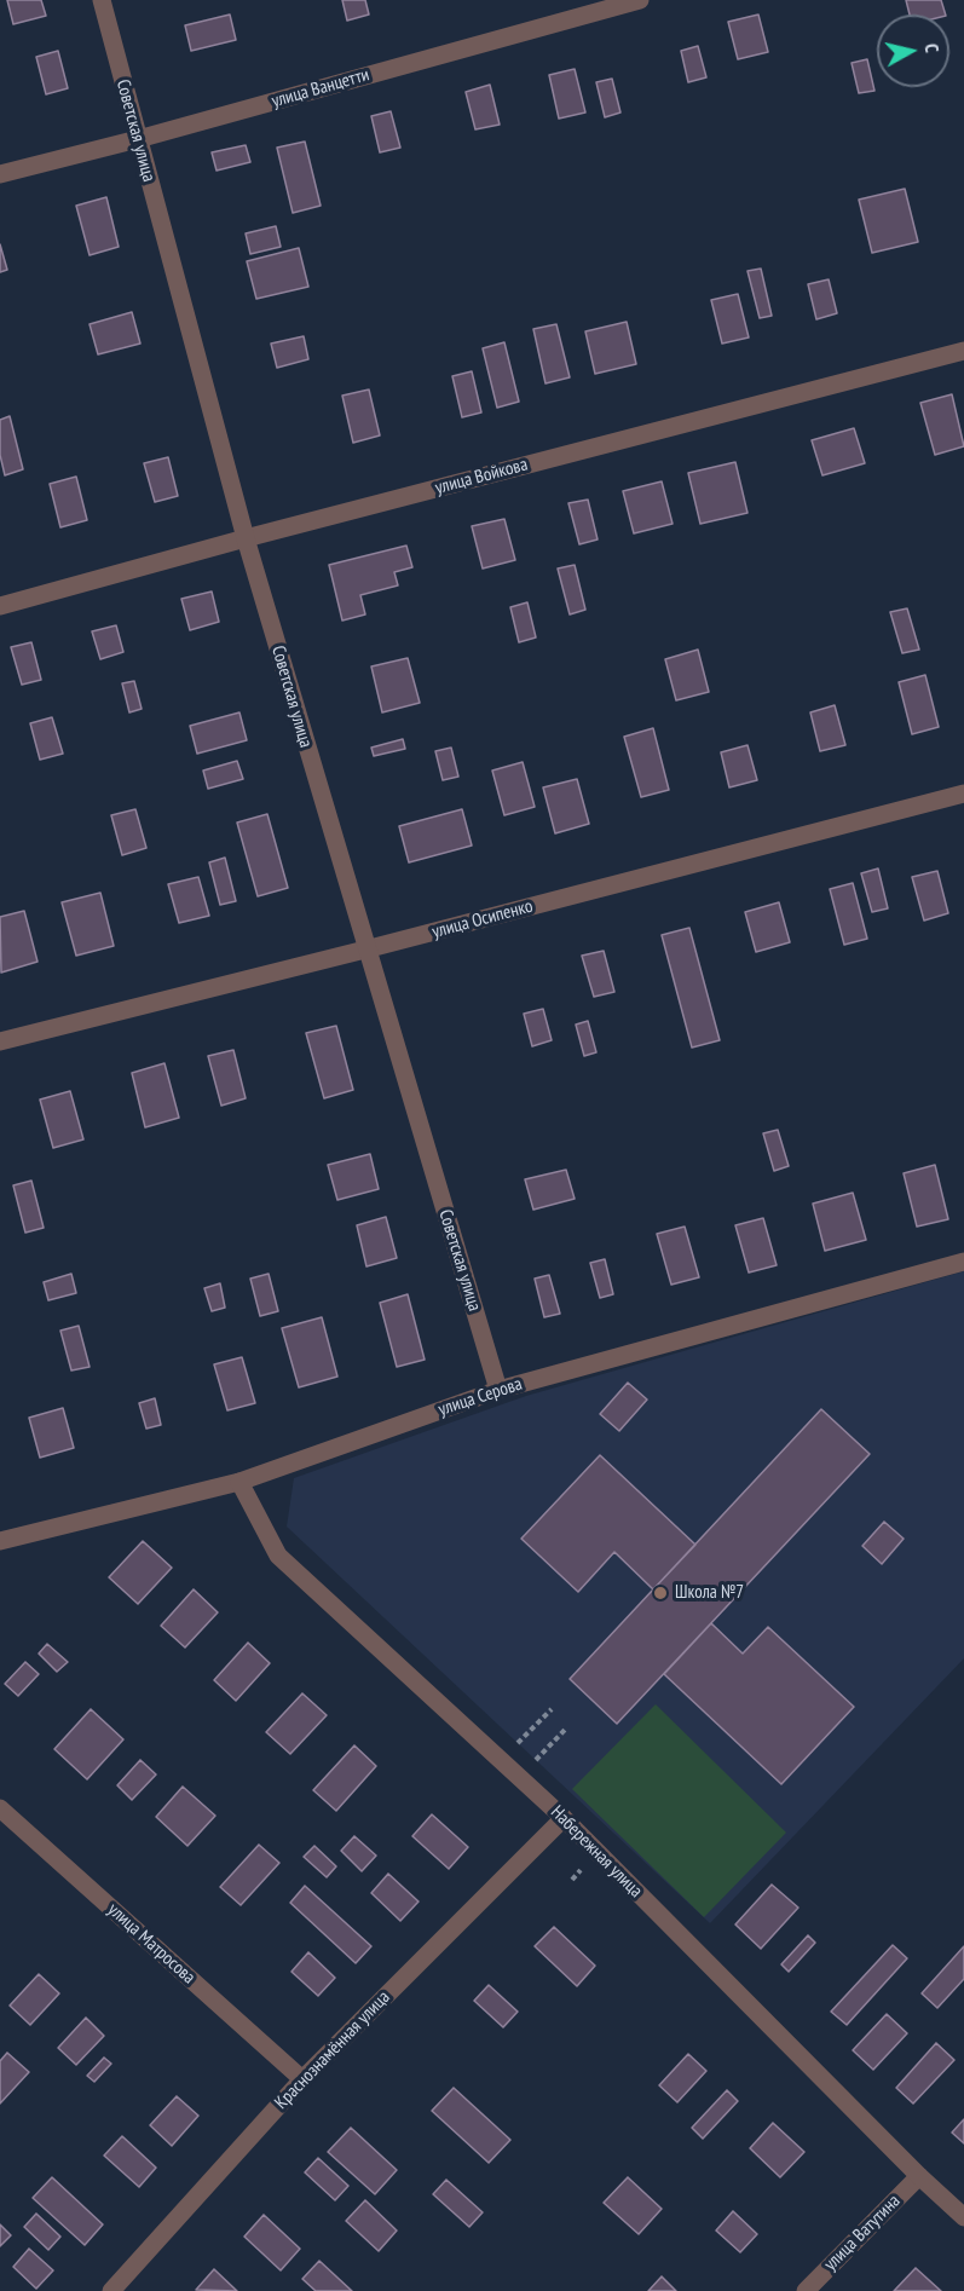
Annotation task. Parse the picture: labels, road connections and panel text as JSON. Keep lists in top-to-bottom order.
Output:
{
  "streets": {
    "street": [
      "улица Ванцетти",
      "Советская улица",
      "улица Войкова",
      "улица Осипенко",
      "улица Серова",
      "Набережная улица",
      "улица Матросова",
      "Краснознамённая улица",
      "улица Ватутина"
    ]
  },
  "crossings": [
    ["улица Ванцетти", "Советская улица"],
    ["Советская улица", "улица Войкова"],
    ["Советская улица", "улица Осипенко"],
    ["Советская улица", "улица Серова"],
    ["улица Серова", "Набережная улица"],
    ["Набережная улица", "Краснознамённая улица"],
    ["Набережная улица", "улица Ватутина"],
    ["улица Матросова", "Краснознамённая улица"]
  ],
  "places": ["Школа №7"],
  "north": "right"
}
